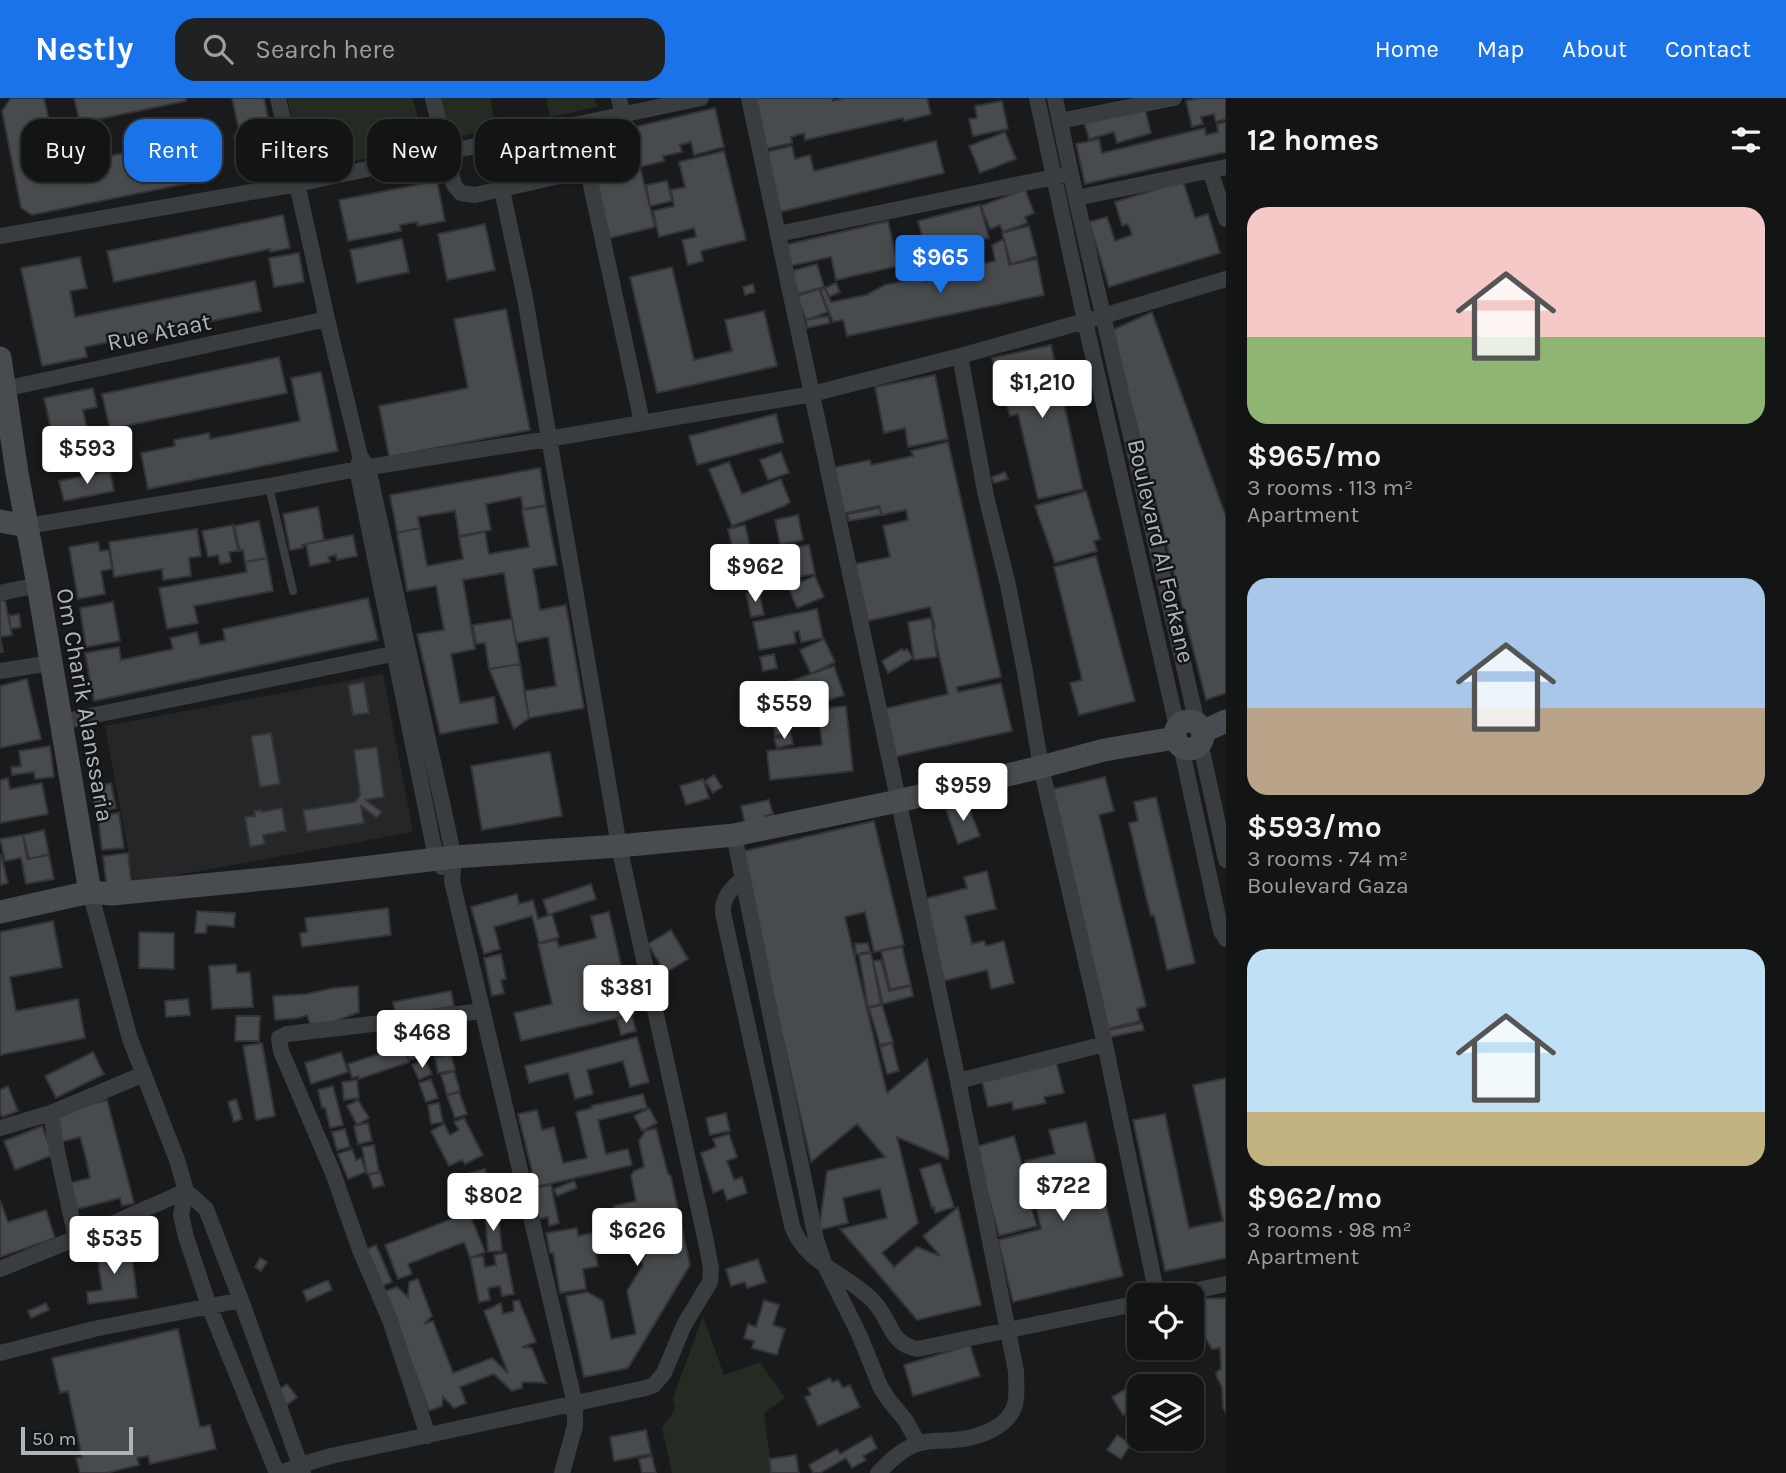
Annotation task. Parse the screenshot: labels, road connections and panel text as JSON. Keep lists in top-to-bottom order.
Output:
{
  "streets": {
    "street": ["Rue Ataat", "Boulevard Al Forkane", "Om Charik Alanssaria"]
  },
  "crossings": [
    ["Rue Ataat", "Om Charik Alanssaria"]
  ],
  "scale_bar": "50 m",
  "page": {
    "header": "Nestly",
    "search": "Search here",
    "nav": [
      "Home",
      "Map",
      "About",
      "Contact"
    ],
    "heading": "12 homes",
    "chip": [
      "Buy",
      "Rent",
      "Filters",
      "New",
      "Apartment"
    ],
    "list": [
      {
        "name": "$965/mo",
        "note": "3 rooms · 113 m² · Apartment"
      },
      {
        "name": "$593/mo",
        "note": "3 rooms · 74 m² · Boulevard Gaza"
      },
      {
        "name": "$962/mo",
        "note": "3 rooms · 98 m² · Apartment"
      }
    ],
    "price": [
      "$965",
      "$1,210",
      "$593",
      "$962",
      "$559",
      "$959",
      "$381",
      "$468",
      "$722",
      "$802",
      "$626",
      "$535"
    ],
    "scale": "50 m"
  }
}
